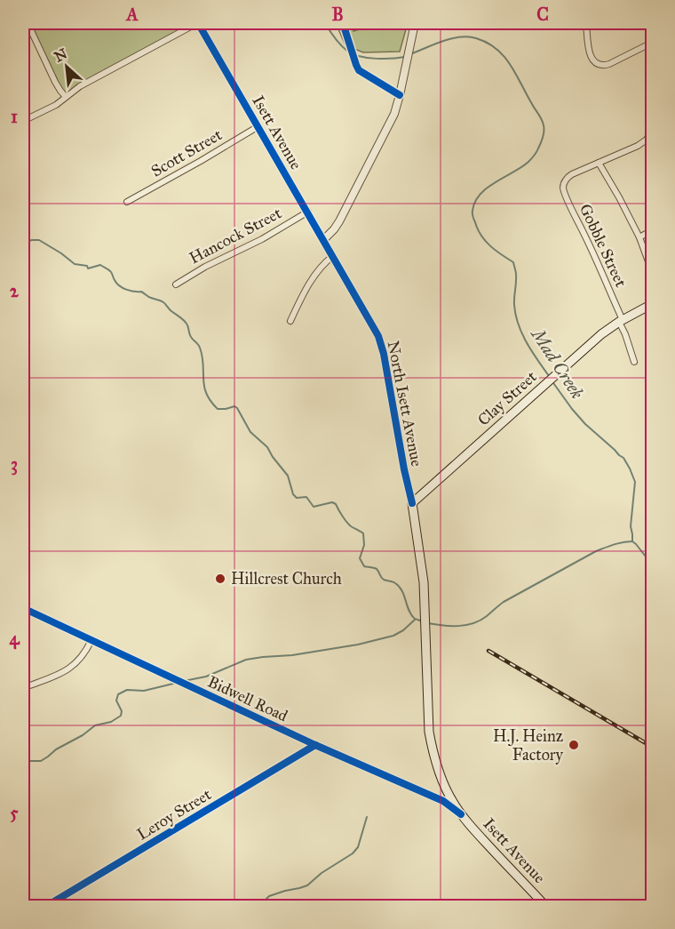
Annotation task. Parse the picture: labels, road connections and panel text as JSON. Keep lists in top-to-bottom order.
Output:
{
  "streets": {
    "main road": ["Isett Avenue", "Clay Street", "North Isett Avenue"],
    "street": [
      "Scott Street",
      "Hancock Street",
      "Gobble Street",
      "Bidwell Road",
      "Leroy Street"
    ]
  },
  "crossings": [
    ["Isett Avenue", "Scott Street"],
    ["Isett Avenue", "Hancock Street"],
    ["Isett Avenue", "North Isett Avenue"],
    ["Isett Avenue", "Bidwell Road"],
    ["Gobble Street", "Clay Street"],
    ["Clay Street", "North Isett Avenue"],
    ["North Isett Avenue", "Bidwell Road"],
    ["Bidwell Road", "Leroy Street"]
  ],
  "water": ["Mad Creek"],
  "places": ["Hillcrest Church", "H.J. Heinz Factory"],
  "north": "top left",
  "grid": {
    "columns": ["A", "B", "C"],
    "rows": [
      "1",
      "2",
      "3",
      "4",
      "5"
    ]
  }
}
